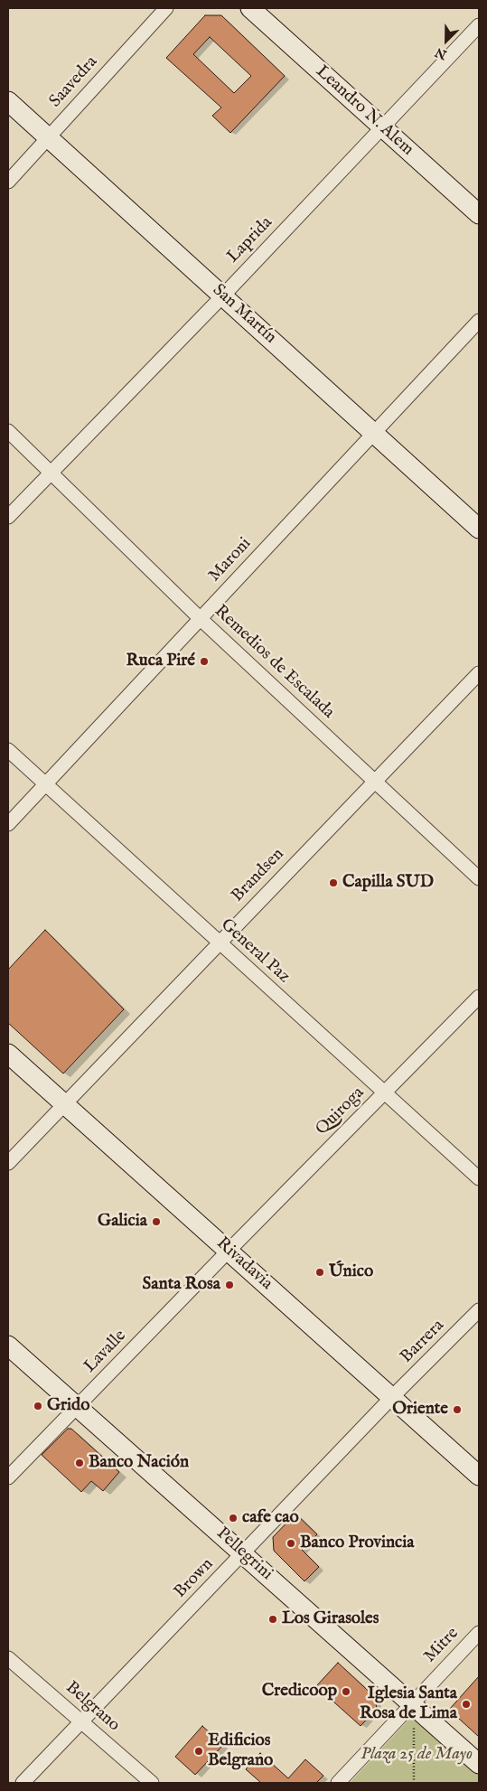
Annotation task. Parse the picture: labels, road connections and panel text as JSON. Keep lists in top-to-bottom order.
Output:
{
  "streets": {
    "main road": [
      "Leandro N. Alem",
      "San Martín",
      "Rivadavia",
      "Pellegrini"
    ],
    "street": [
      "Saavedra",
      "Laprida",
      "Maroni",
      "Remedios de Escalada",
      "Brandsen",
      "General Paz",
      "Quiroga",
      "Barrera",
      "Lavalle",
      "Brown",
      "Mitre",
      "Belgrano"
    ]
  },
  "crossings": [
    ["Saavedra", "San Martín"],
    ["Leandro N. Alem", "Laprida"],
    ["Laprida", "San Martín"],
    ["Laprida", "Remedios de Escalada"],
    ["San Martín", "Maroni"],
    ["Maroni", "Remedios de Escalada"],
    ["Maroni", "General Paz"],
    ["Remedios de Escalada", "Brandsen"],
    ["Brandsen", "General Paz"],
    ["Brandsen", "Rivadavia"],
    ["General Paz", "Quiroga"],
    ["Quiroga", "Rivadavia"],
    ["Quiroga", "Lavalle"],
    ["Rivadavia", "Barrera"],
    ["Rivadavia", "Lavalle"],
    ["Rivadavia", "Brown"],
    ["Barrera", "Brown"],
    ["Lavalle", "Pellegrini"],
    ["Pellegrini", "Brown"],
    ["Pellegrini", "Mitre"],
    ["Brown", "Belgrano"]
  ],
  "parks": ["Plaza 25 de Mayo"],
  "places": [
    "Ruca Piré",
    "Capilla SUD",
    "Galicia",
    "Único",
    "Santa Rosa",
    "Grido",
    "Oriente",
    "Banco Nación",
    "cafe cao",
    "Banco Provincia",
    "Los Girasoles",
    "Credicoop",
    "Iglesia Santa Rosa de Lima",
    "Edificios Belgrano"
  ],
  "north": "bottom left"
}
